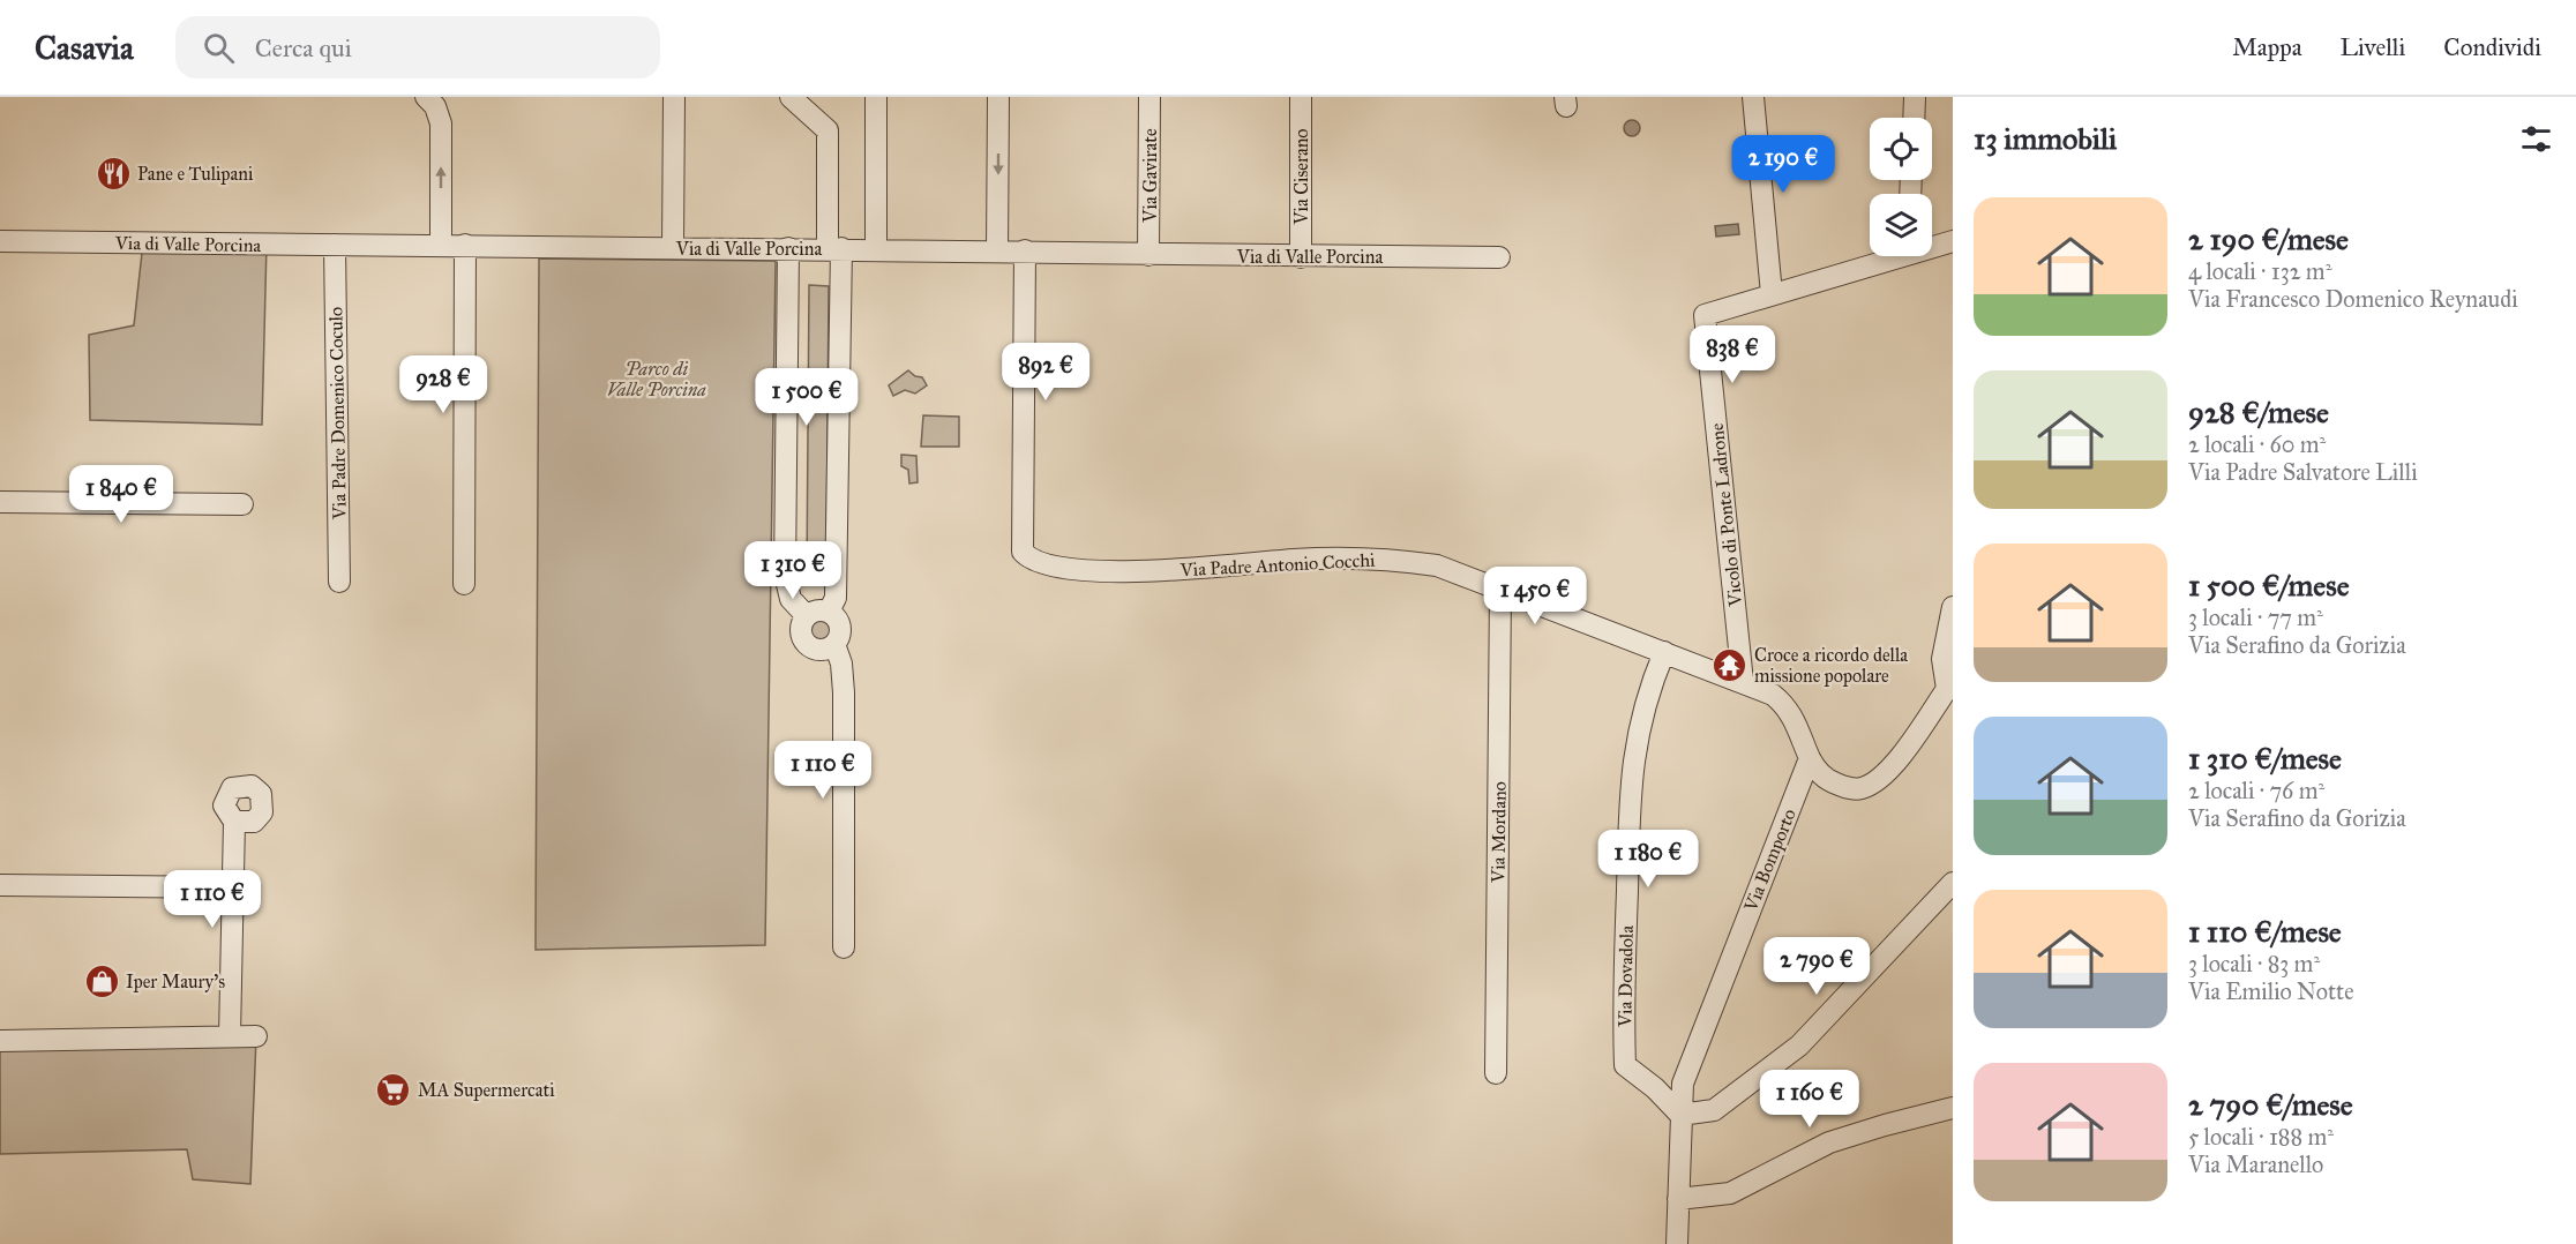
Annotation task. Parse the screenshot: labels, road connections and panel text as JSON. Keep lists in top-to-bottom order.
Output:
{
  "streets": {
    "street": [
      "Via Gavirate",
      "Via Ciserano",
      "Via di Valle Porcina",
      "Via Padre Domenico Coculo",
      "Vicolo di Ponte Ladrone",
      "Via Padre Antonio Cocchi",
      "Via Mordano",
      "Via Bomporto",
      "Via Dovadola"
    ]
  },
  "crossings": [
    ["Via Gavirate", "Via di Valle Porcina"],
    ["Via Ciserano", "Via di Valle Porcina"],
    ["Via di Valle Porcina", "Via Padre Domenico Coculo"],
    ["Via di Valle Porcina", "Via Padre Antonio Cocchi"],
    ["Vicolo di Ponte Ladrone", "Via Padre Antonio Cocchi"],
    ["Via Padre Antonio Cocchi", "Via Mordano"],
    ["Via Padre Antonio Cocchi", "Via Bomporto"],
    ["Via Padre Antonio Cocchi", "Via Dovadola"],
    ["Via Bomporto", "Via Dovadola"]
  ],
  "parks": ["Parco di Valle Porcina"],
  "places": {
    "restaurant": ["Pane e Tulipani"],
    "temple": ["Croce a ricordo della missione popolare"],
    "shop": ["Iper Maury's"],
    "supermarket": ["MA Supermercati"]
  },
  "page": {
    "header": "Casavia",
    "search": "Cerca qui",
    "nav": ["Mappa", "Livelli", "Condividi"],
    "heading": "13 immobili",
    "price": [
      "2 190 €",
      "838 €",
      "892 €",
      "928 €",
      "1 500 €",
      "1 840 €",
      "1 310 €",
      "1 450 €",
      "1 110 €",
      "1 180 €",
      "1 110 €",
      "2 790 €",
      "1 160 €"
    ],
    "list": [
      {
        "name": "2 190 €/mese",
        "note": "4 locali · 132 m² · Via Francesco Domenico Reynaudi"
      },
      {
        "name": "928 €/mese",
        "note": "2 locali · 60 m² · Via Padre Salvatore Lilli"
      },
      {
        "name": "1 500 €/mese",
        "note": "3 locali · 77 m² · Via Serafino da Gorizia"
      },
      {
        "name": "1 310 €/mese",
        "note": "2 locali · 76 m² · Via Serafino da Gorizia"
      },
      {
        "name": "1 110 €/mese",
        "note": "3 locali · 83 m² · Via Emilio Notte"
      },
      {
        "name": "2 790 €/mese",
        "note": "5 locali · 188 m² · Via Maranello"
      }
    ]
  }
}
